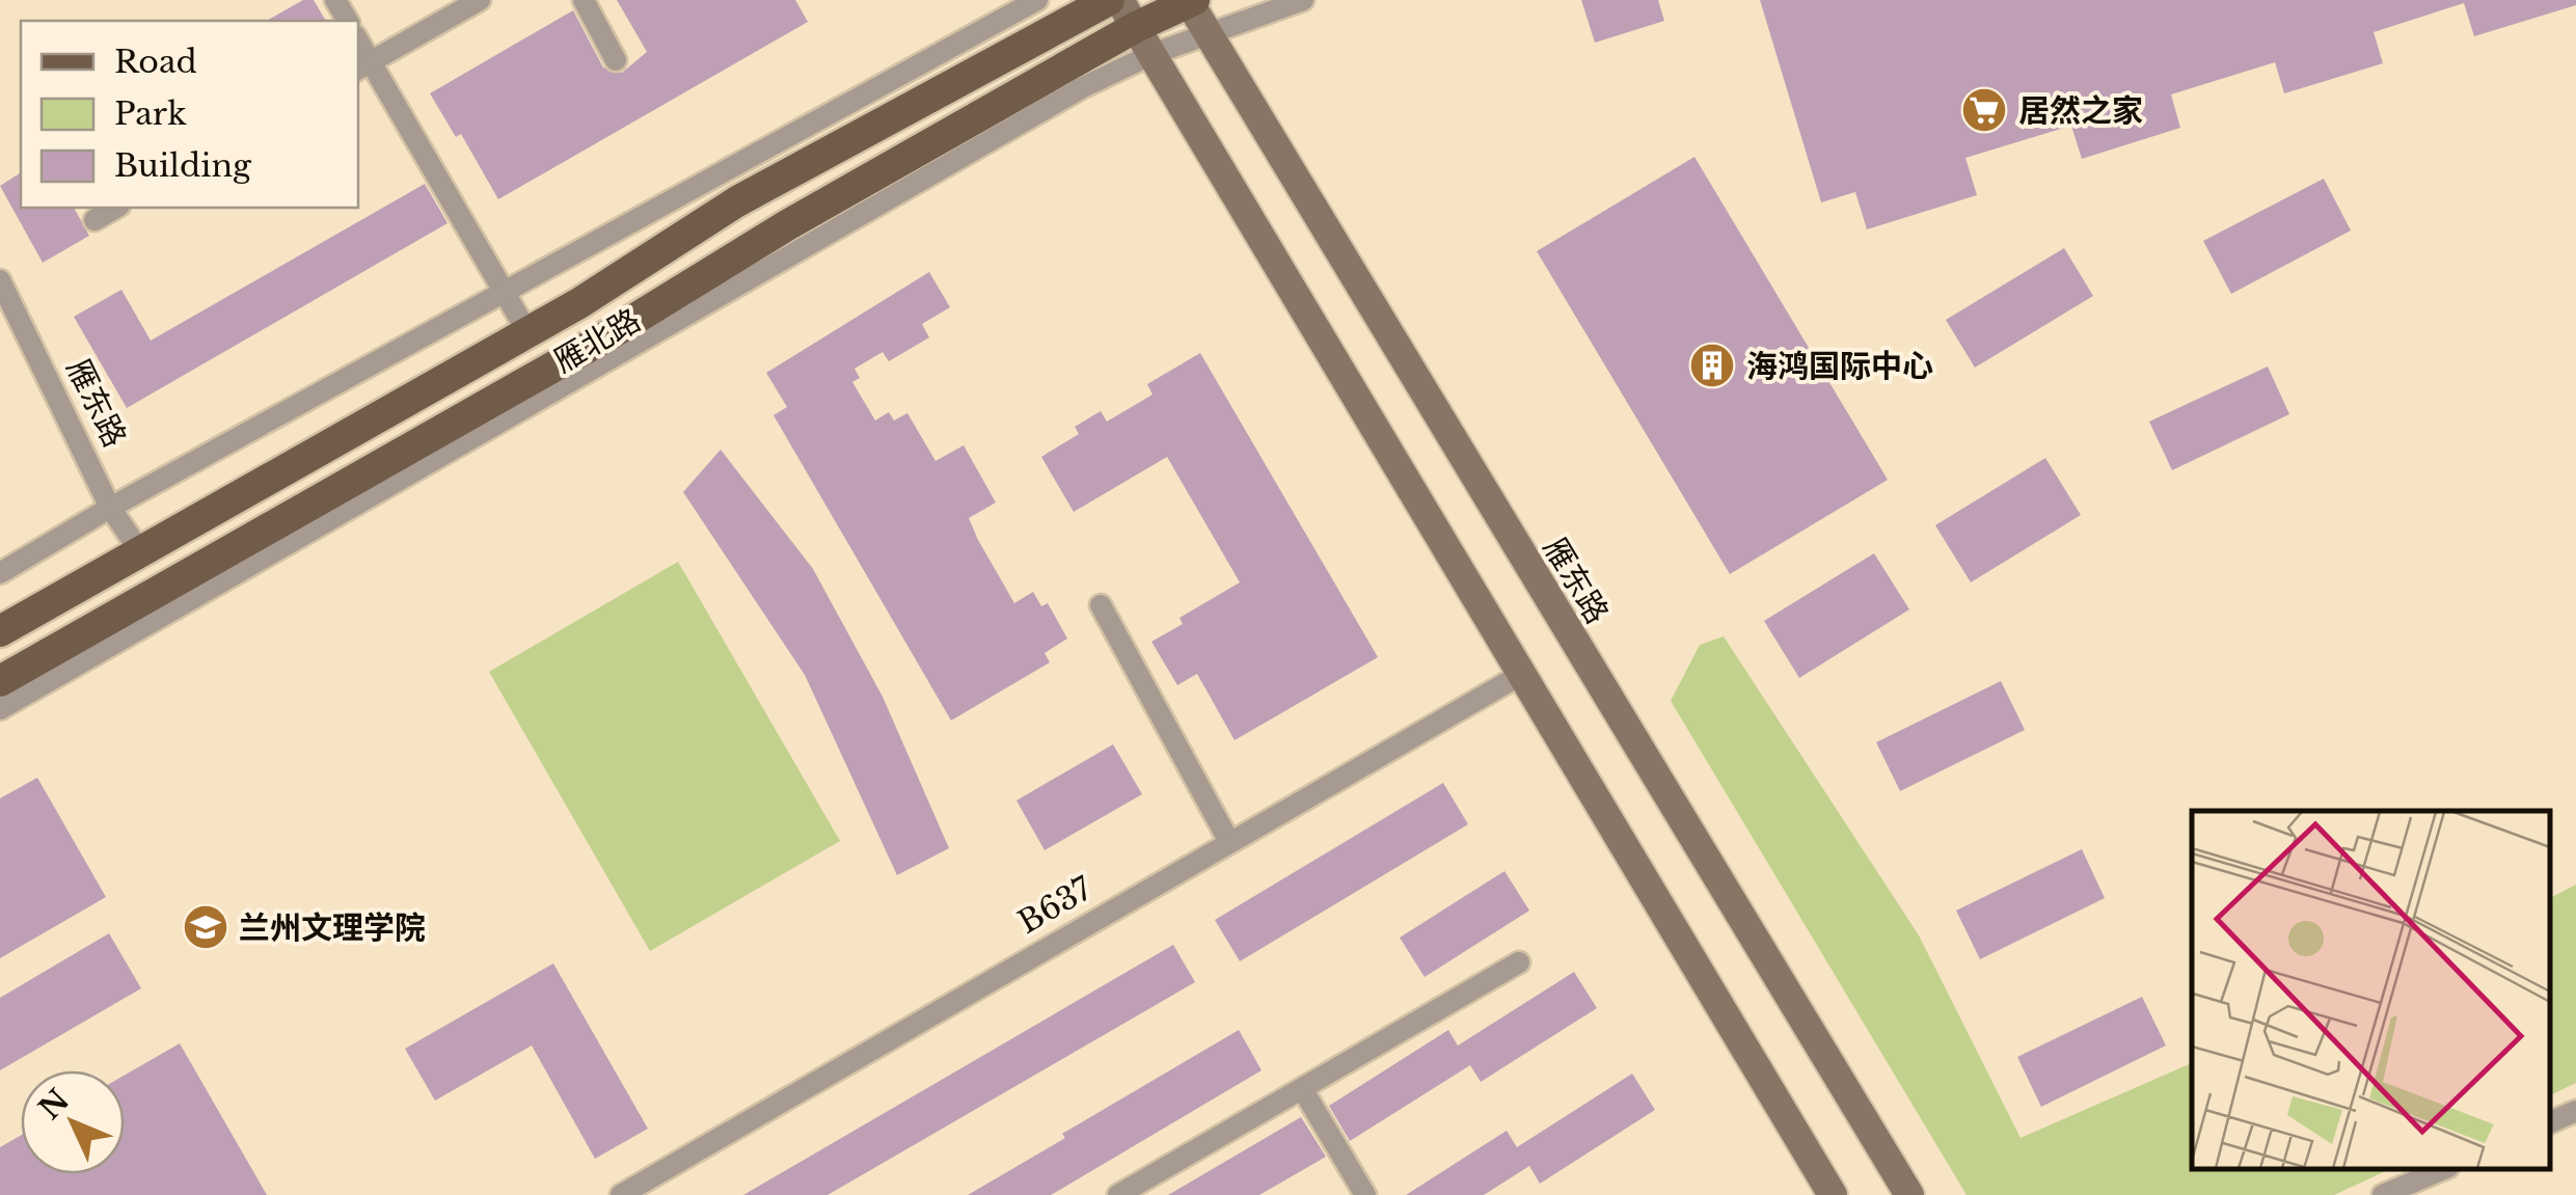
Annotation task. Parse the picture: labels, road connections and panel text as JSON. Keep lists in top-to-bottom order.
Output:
{
  "streets": {
    "main road": ["雁北路", "雁东路"],
    "street": ["B637"]
  },
  "crossings": [
    ["雁北路", "雁东路"]
  ],
  "places": {
    "supermarket": ["居然之家"],
    "building": ["海鸿国际中心"],
    "school or university": ["兰州文理学院"]
  },
  "legend": ["Road", "Park", "Building"],
  "north": "top left"
}
